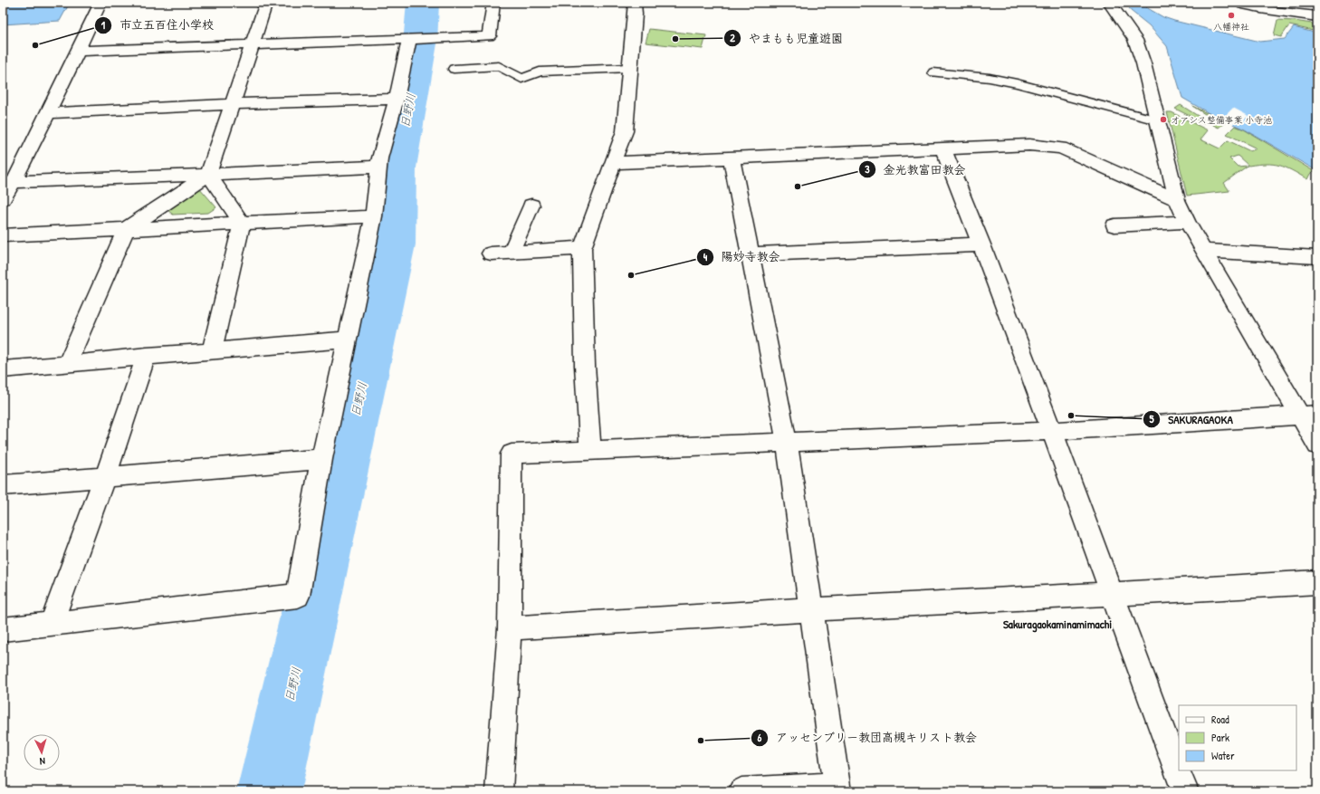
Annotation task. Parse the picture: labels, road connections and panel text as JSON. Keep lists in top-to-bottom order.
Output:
{
  "districts": ["Sakuragaokaminamimachi"],
  "water": ["日野川"],
  "places": [
    "八幡神社",
    "やまもも児童遊園",
    "市立五百住小学校",
    "オアシス整備事業 小寺池",
    "金光教富田教会",
    "陽妙寺教会",
    "SAKURAGAOKA",
    "アッセンブリー教団高槻キリスト教会"
  ],
  "legend": ["Road", "Park", "Water"],
  "north": "bottom"
}
